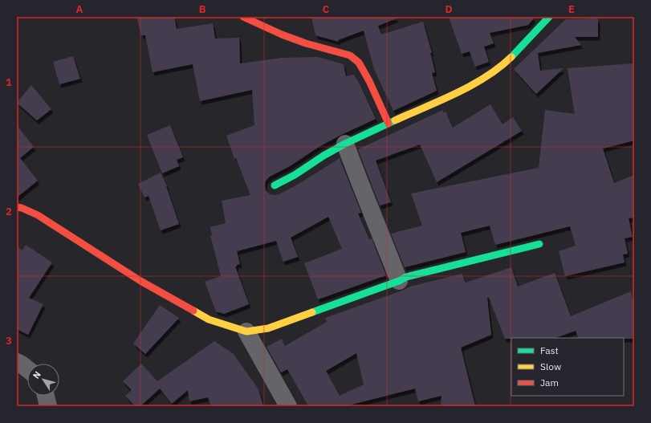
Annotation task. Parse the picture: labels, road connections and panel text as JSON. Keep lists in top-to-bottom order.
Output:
{
  "legend": ["Fast", "Slow", "Jam"],
  "north": "top left",
  "grid": {
    "columns": [
      "A",
      "B",
      "C",
      "D",
      "E"
    ],
    "rows": ["1", "2", "3"]
  }
}
